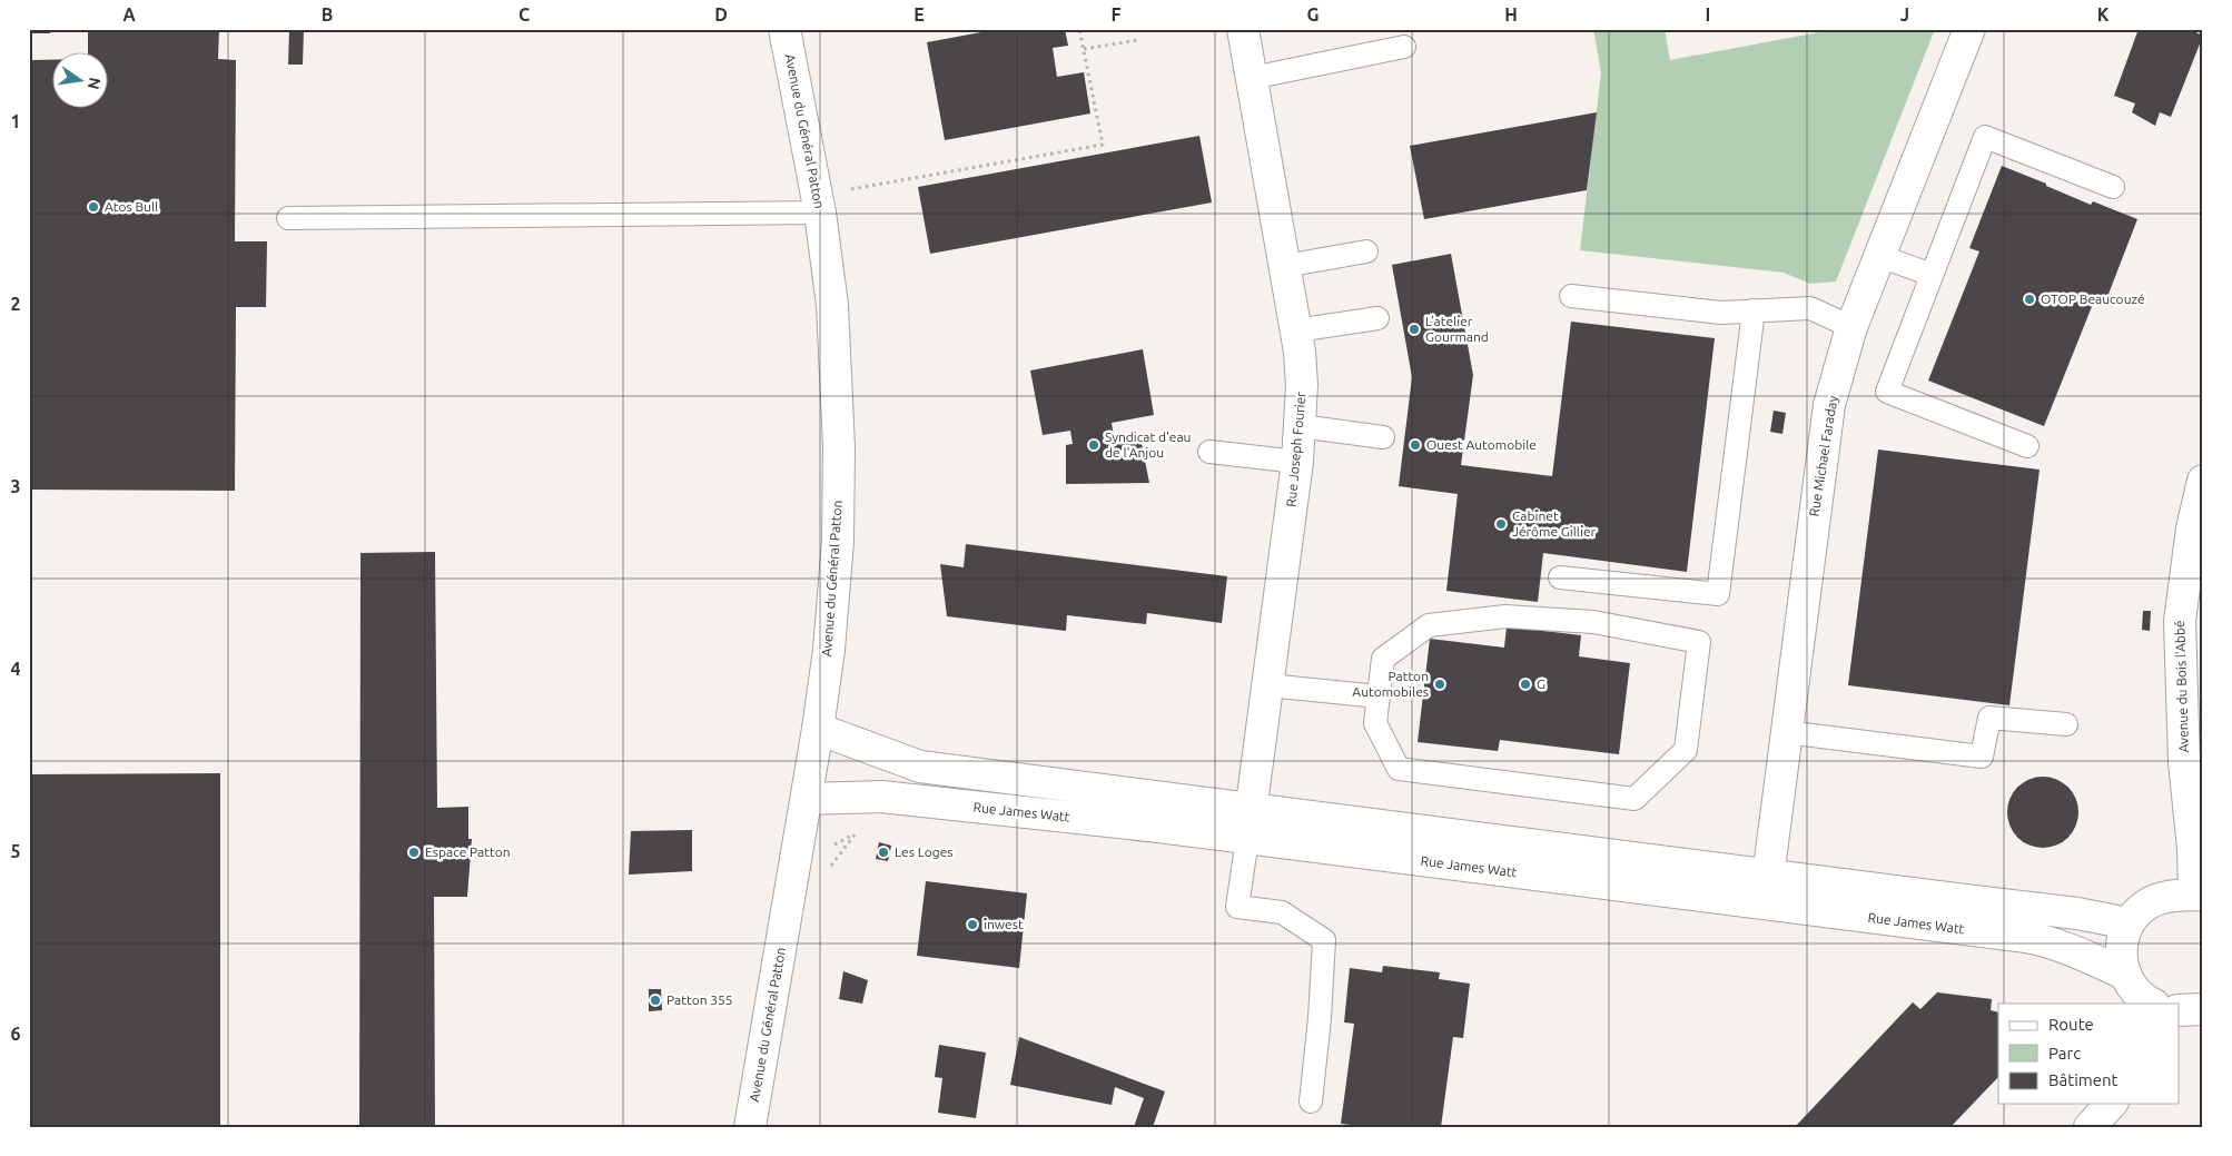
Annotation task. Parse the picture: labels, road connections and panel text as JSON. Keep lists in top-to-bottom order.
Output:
{
  "streets": {
    "street": [
      "Avenue du Général Patton",
      "Rue Joseph Fourier",
      "Rue Michael Faraday",
      "Avenue du Bois l'Abbé",
      "Rue James Watt"
    ]
  },
  "crossings": [
    ["Avenue du Général Patton", "Rue James Watt"],
    ["Rue Joseph Fourier", "Rue James Watt"],
    ["Rue Michael Faraday", "Rue James Watt"]
  ],
  "places": [
    "Atos Bull",
    "OTOP Beaucouzé",
    "L’atelier Gourmand",
    "Syndicat d'eau de l'Anjou",
    "Ouest Automobile",
    "Cabinet Jérôme Gillier",
    "Patton Automobiles",
    "G",
    "Espace Patton",
    "Les Loges",
    "inwest",
    "Patton 355"
  ],
  "legend": ["Route", "Parc", "Bâtiment"],
  "north": "right",
  "grid": {
    "columns": [
      "A",
      "B",
      "C",
      "D",
      "E",
      "F",
      "G",
      "H",
      "I",
      "J",
      "K"
    ],
    "rows": [
      "1",
      "2",
      "3",
      "4",
      "5",
      "6"
    ]
  }
}
